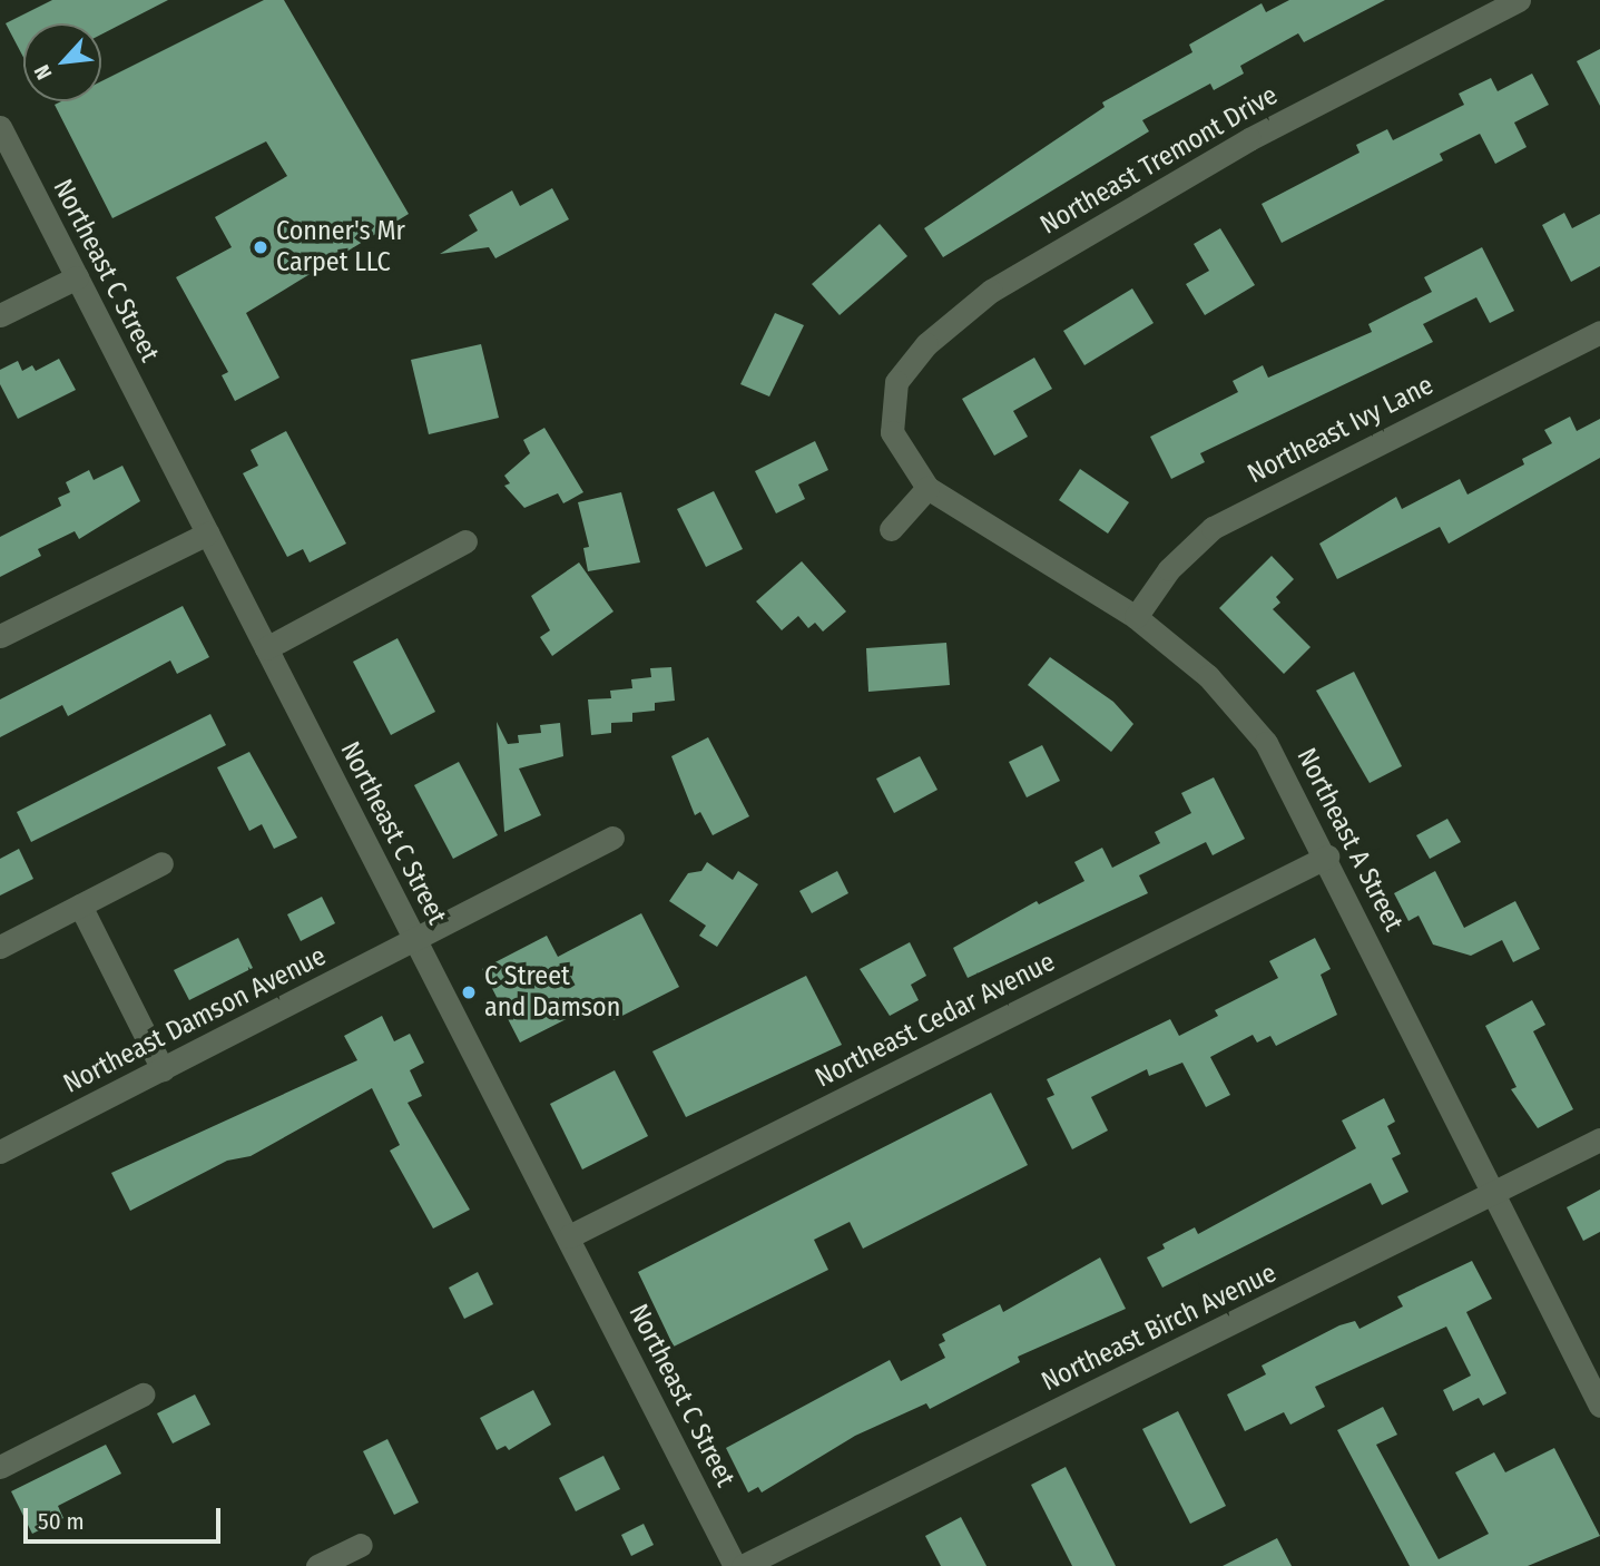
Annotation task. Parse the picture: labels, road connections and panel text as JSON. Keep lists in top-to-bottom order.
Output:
{
  "streets": {
    "street": [
      "Northeast Tremont Drive",
      "Northeast C Street",
      "Northeast Ivy Lane",
      "Northeast A Street",
      "Northeast Damson Avenue",
      "Northeast Cedar Avenue",
      "Northeast Birch Avenue"
    ]
  },
  "crossings": [
    ["Northeast Tremont Drive", "Northeast A Street"],
    ["Northeast C Street", "Northeast Damson Avenue"],
    ["Northeast C Street", "Northeast Cedar Avenue"],
    ["Northeast Ivy Lane", "Northeast A Street"],
    ["Northeast A Street", "Northeast Cedar Avenue"],
    ["Northeast A Street", "Northeast Birch Avenue"]
  ],
  "places": ["Conner's Mr Carpet LLC", "C Street and Damson"],
  "scale_bar": "50 m",
  "north": "bottom left"
}
